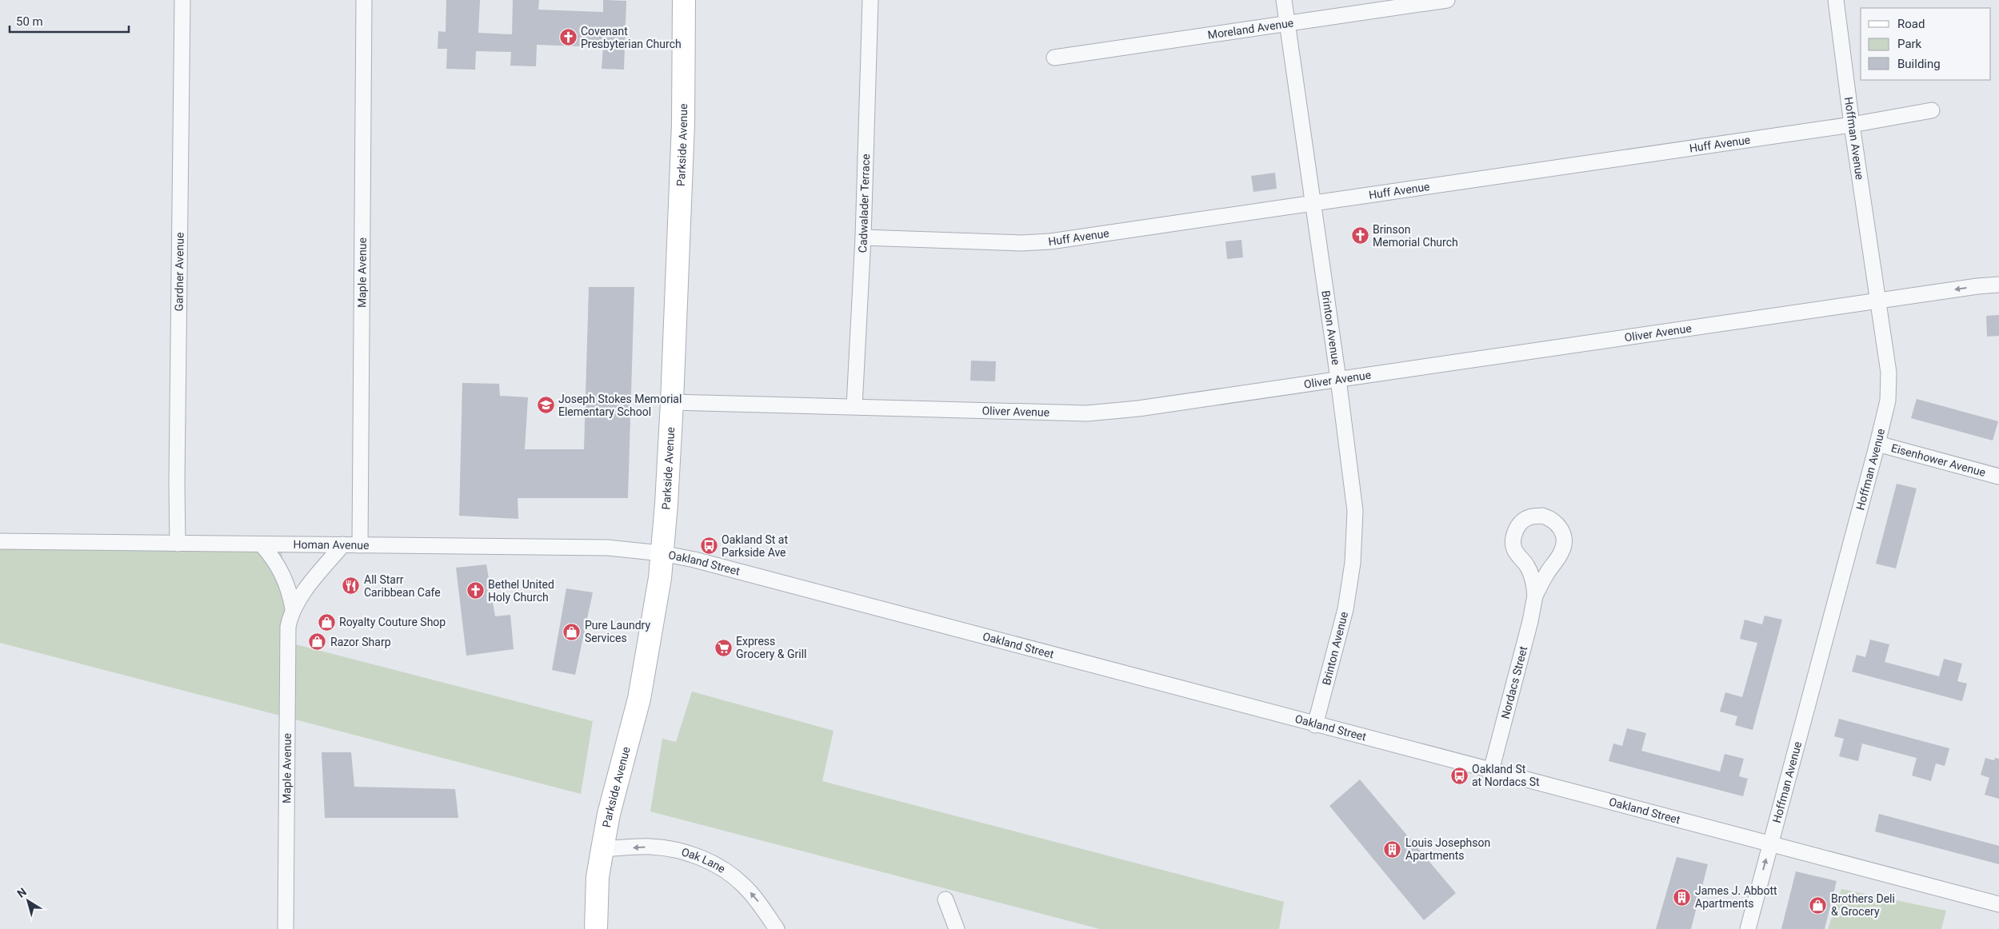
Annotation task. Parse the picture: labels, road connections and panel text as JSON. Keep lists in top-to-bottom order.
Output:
{
  "streets": {
    "main road": ["Parkside Avenue"],
    "street": [
      "Moreland Avenue",
      "Hoffman Avenue",
      "Huff Avenue",
      "Cadwalader Terrace",
      "Gardner Avenue",
      "Maple Avenue",
      "Brinton Avenue",
      "Oliver Avenue",
      "Eisenhower Avenue",
      "Homan Avenue",
      "Oakland Street",
      "Nordacs Street",
      "Oak Lane"
    ]
  },
  "crossings": [
    ["Moreland Avenue", "Brinton Avenue"],
    ["Hoffman Avenue", "Huff Avenue"],
    ["Hoffman Avenue", "Oliver Avenue"],
    ["Hoffman Avenue", "Eisenhower Avenue"],
    ["Hoffman Avenue", "Oakland Street"],
    ["Huff Avenue", "Cadwalader Terrace"],
    ["Huff Avenue", "Brinton Avenue"],
    ["Parkside Avenue", "Oliver Avenue"],
    ["Parkside Avenue", "Homan Avenue"],
    ["Parkside Avenue", "Oakland Street"],
    ["Parkside Avenue", "Oak Lane"],
    ["Cadwalader Terrace", "Oliver Avenue"],
    ["Gardner Avenue", "Homan Avenue"],
    ["Maple Avenue", "Homan Avenue"],
    ["Brinton Avenue", "Oliver Avenue"],
    ["Brinton Avenue", "Oakland Street"],
    ["Homan Avenue", "Oakland Street"],
    ["Oakland Street", "Nordacs Street"]
  ],
  "one_way": ["Oak Lane"],
  "places": {
    "church": ["Covenant Presbyterian Church", "Brinson Memorial Church", "Bethel United Holy Church"],
    "school or university": ["Joseph Stokes Memorial Elementary School"],
    "bus stop": ["Oakland St at Parkside Ave", "Oakland St at Nordacs St"],
    "restaurant": ["All Starr Caribbean Cafe"],
    "shop": [
      "Royalty Couture Shop",
      "Pure Laundry Services",
      "Razor Sharp",
      "Brothers Deli & Grocery"
    ],
    "supermarket": ["Express Grocery & Grill"],
    "building": ["Louis Josephson Apartments", "James J. Abbott Apartments"]
  },
  "legend": ["Road", "Park", "Building"],
  "scale_bar": "50 m",
  "north": "top left"
}
